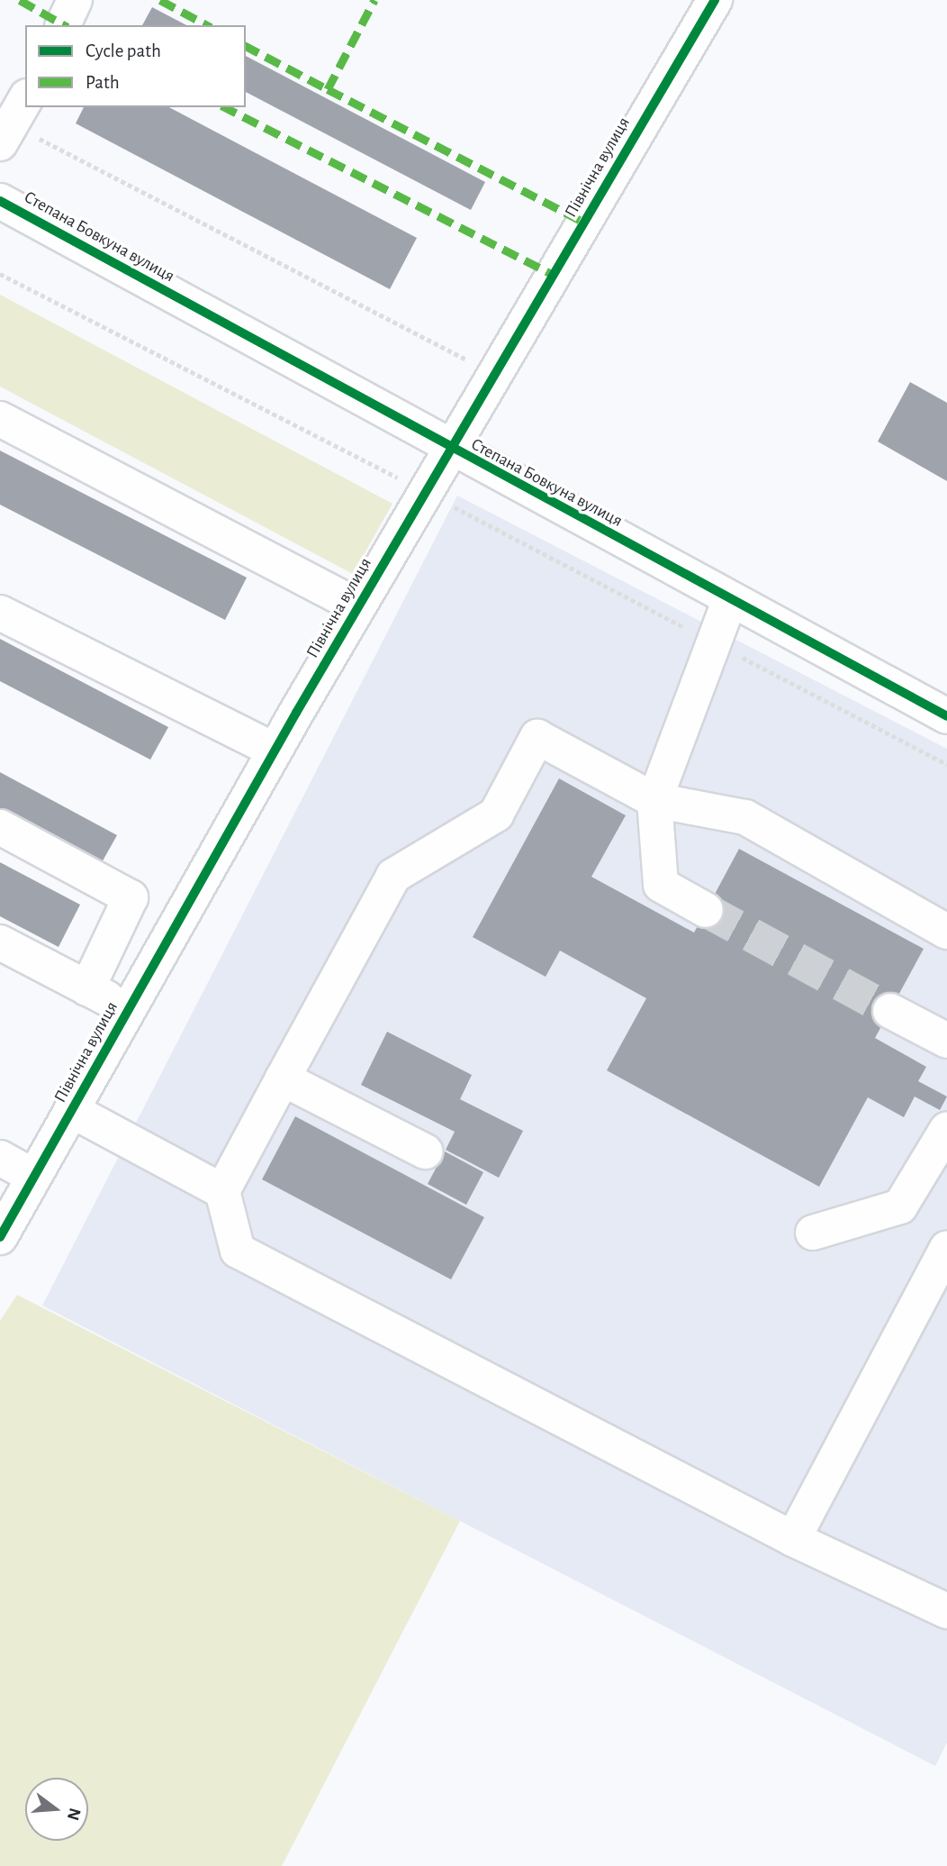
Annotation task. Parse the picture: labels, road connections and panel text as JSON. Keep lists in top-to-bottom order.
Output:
{
  "streets": {
    "street": ["Північна вулиця", "Степана Бовкуна вулиця"]
  },
  "crossings": [
    ["Північна вулиця", "Степана Бовкуна вулиця"]
  ],
  "legend": ["Cycle path", "Path"],
  "north": "right"
}
